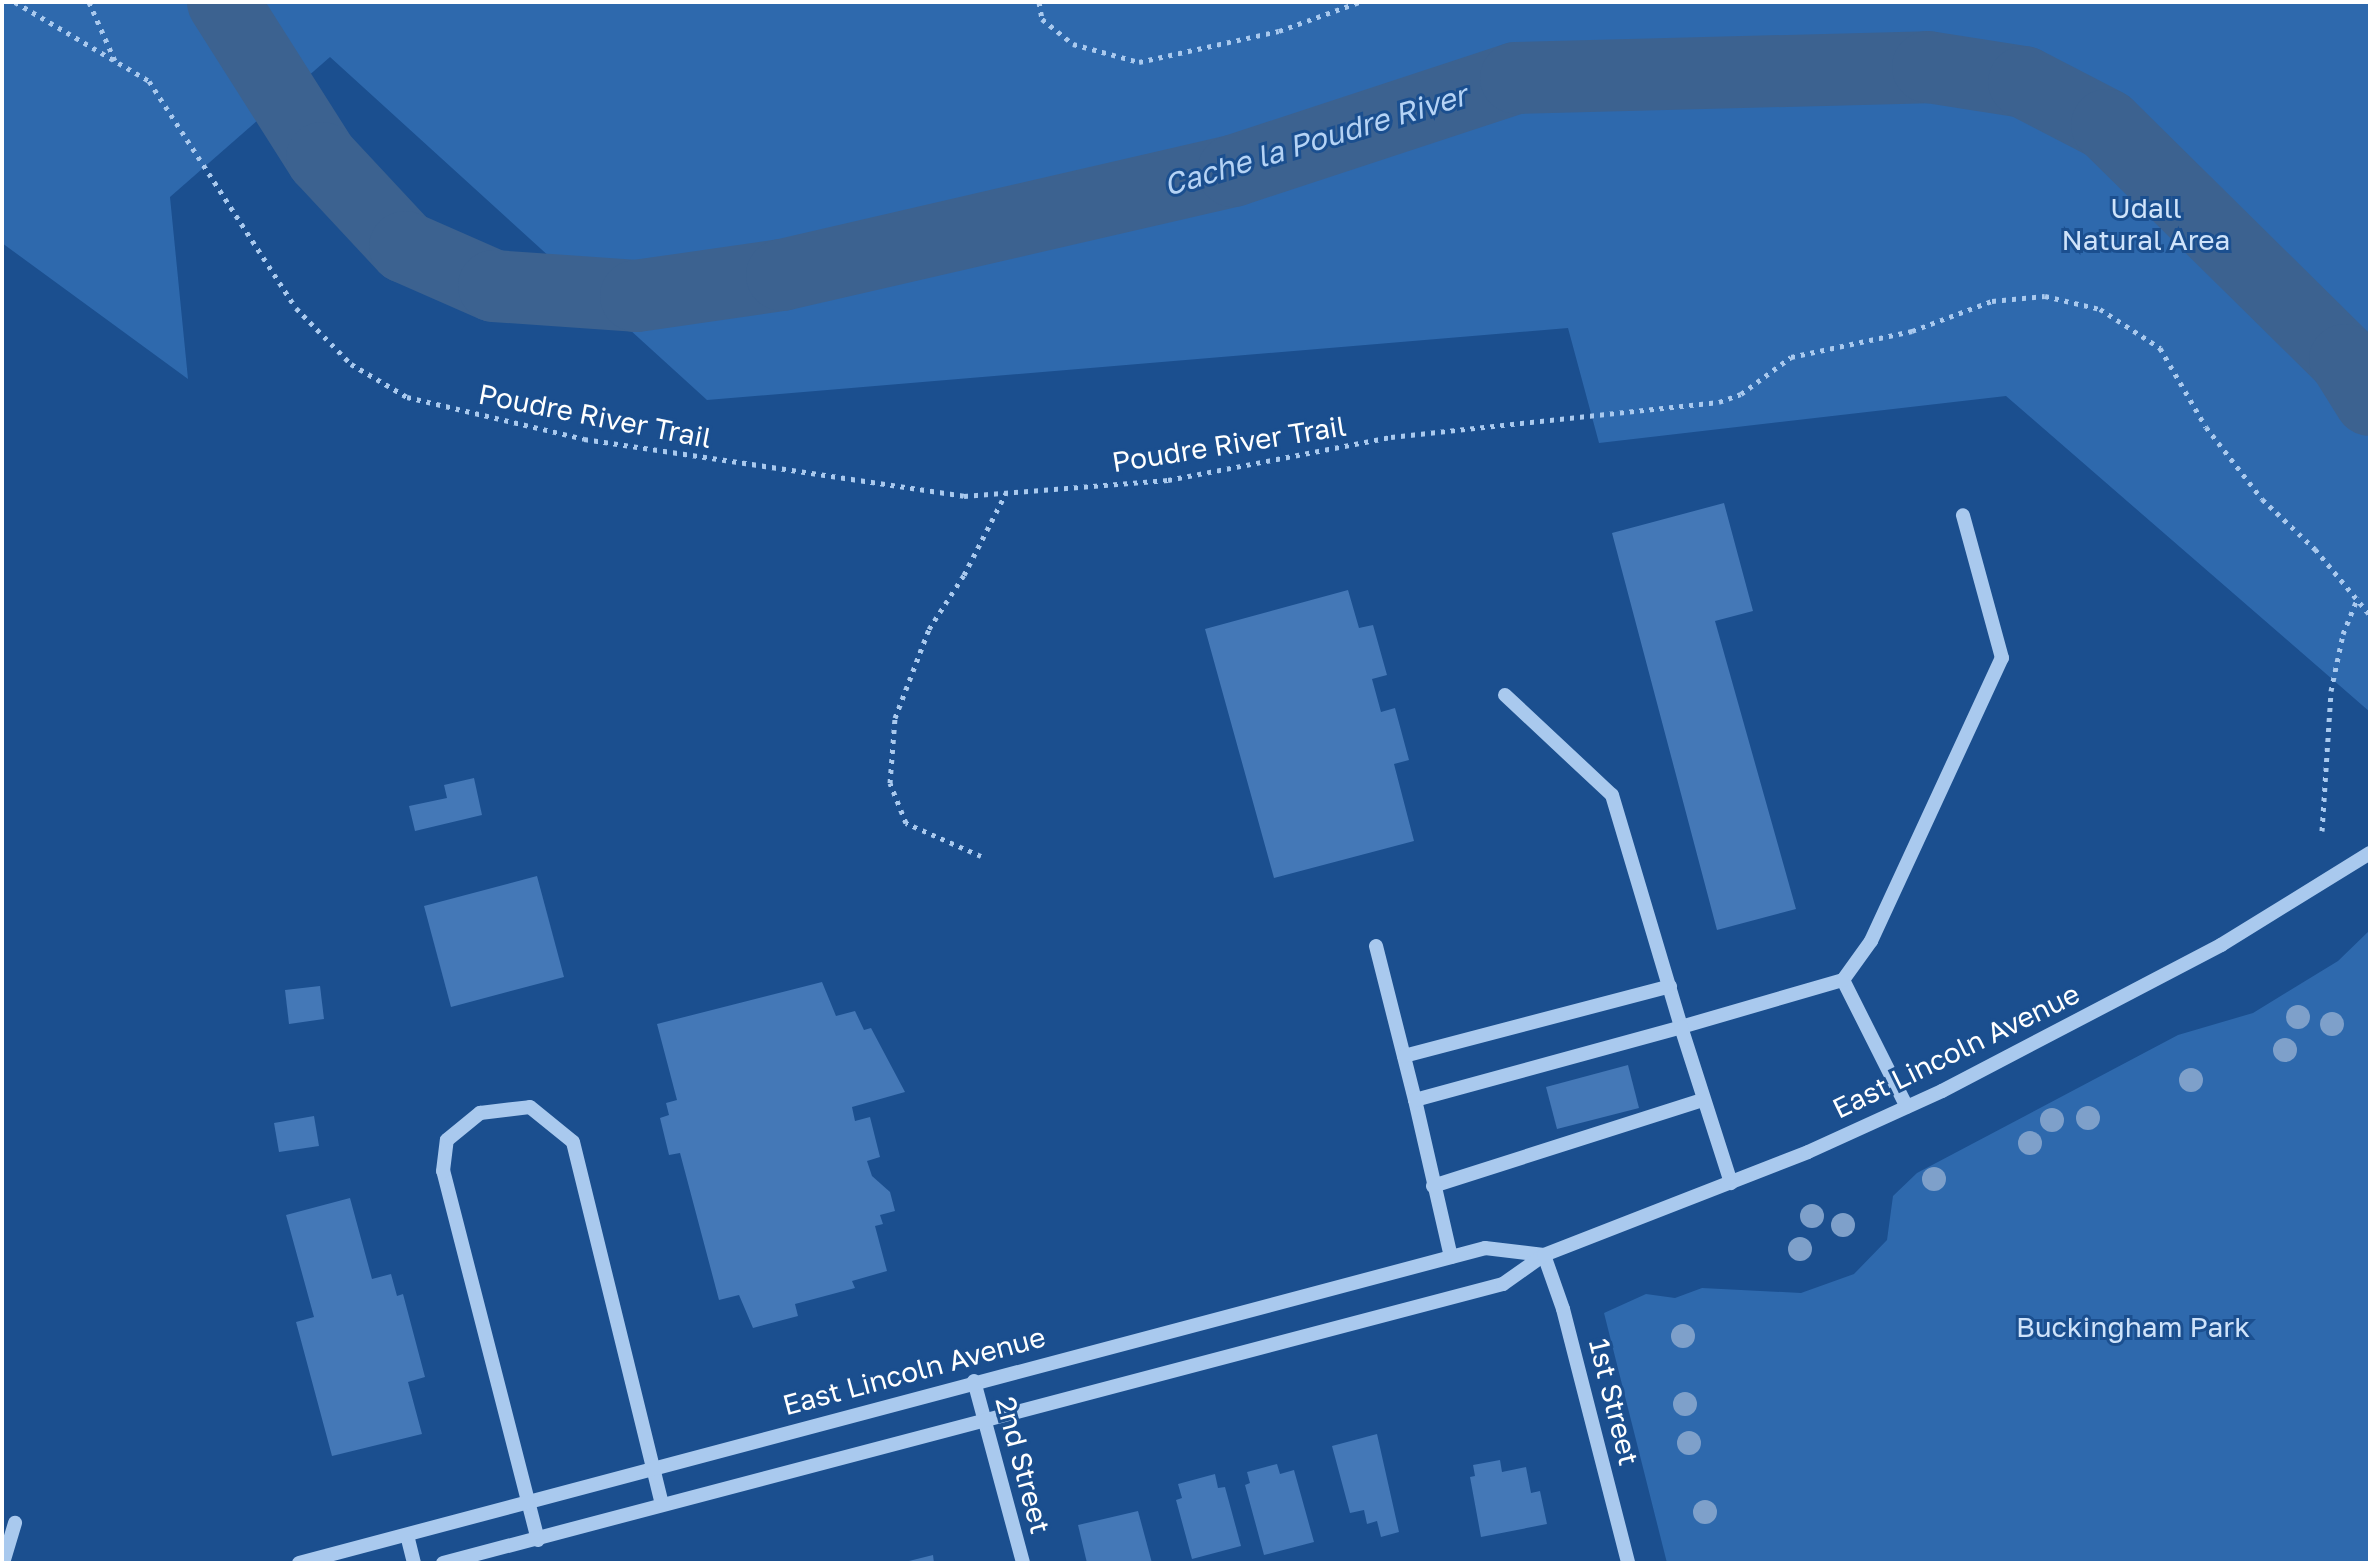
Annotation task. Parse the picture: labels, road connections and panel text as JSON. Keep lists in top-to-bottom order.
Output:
{
  "streets": {
    "street": ["East Lincoln Avenue", "1st Street", "2nd Street"],
    "path": ["Poudre River Trail"]
  },
  "crossings": [
    ["East Lincoln Avenue", "1st Street"],
    ["East Lincoln Avenue", "2nd Street"]
  ],
  "water": ["Cache la Poudre River"],
  "parks": ["Udall Natural Area", "Buckingham Park"]
}
